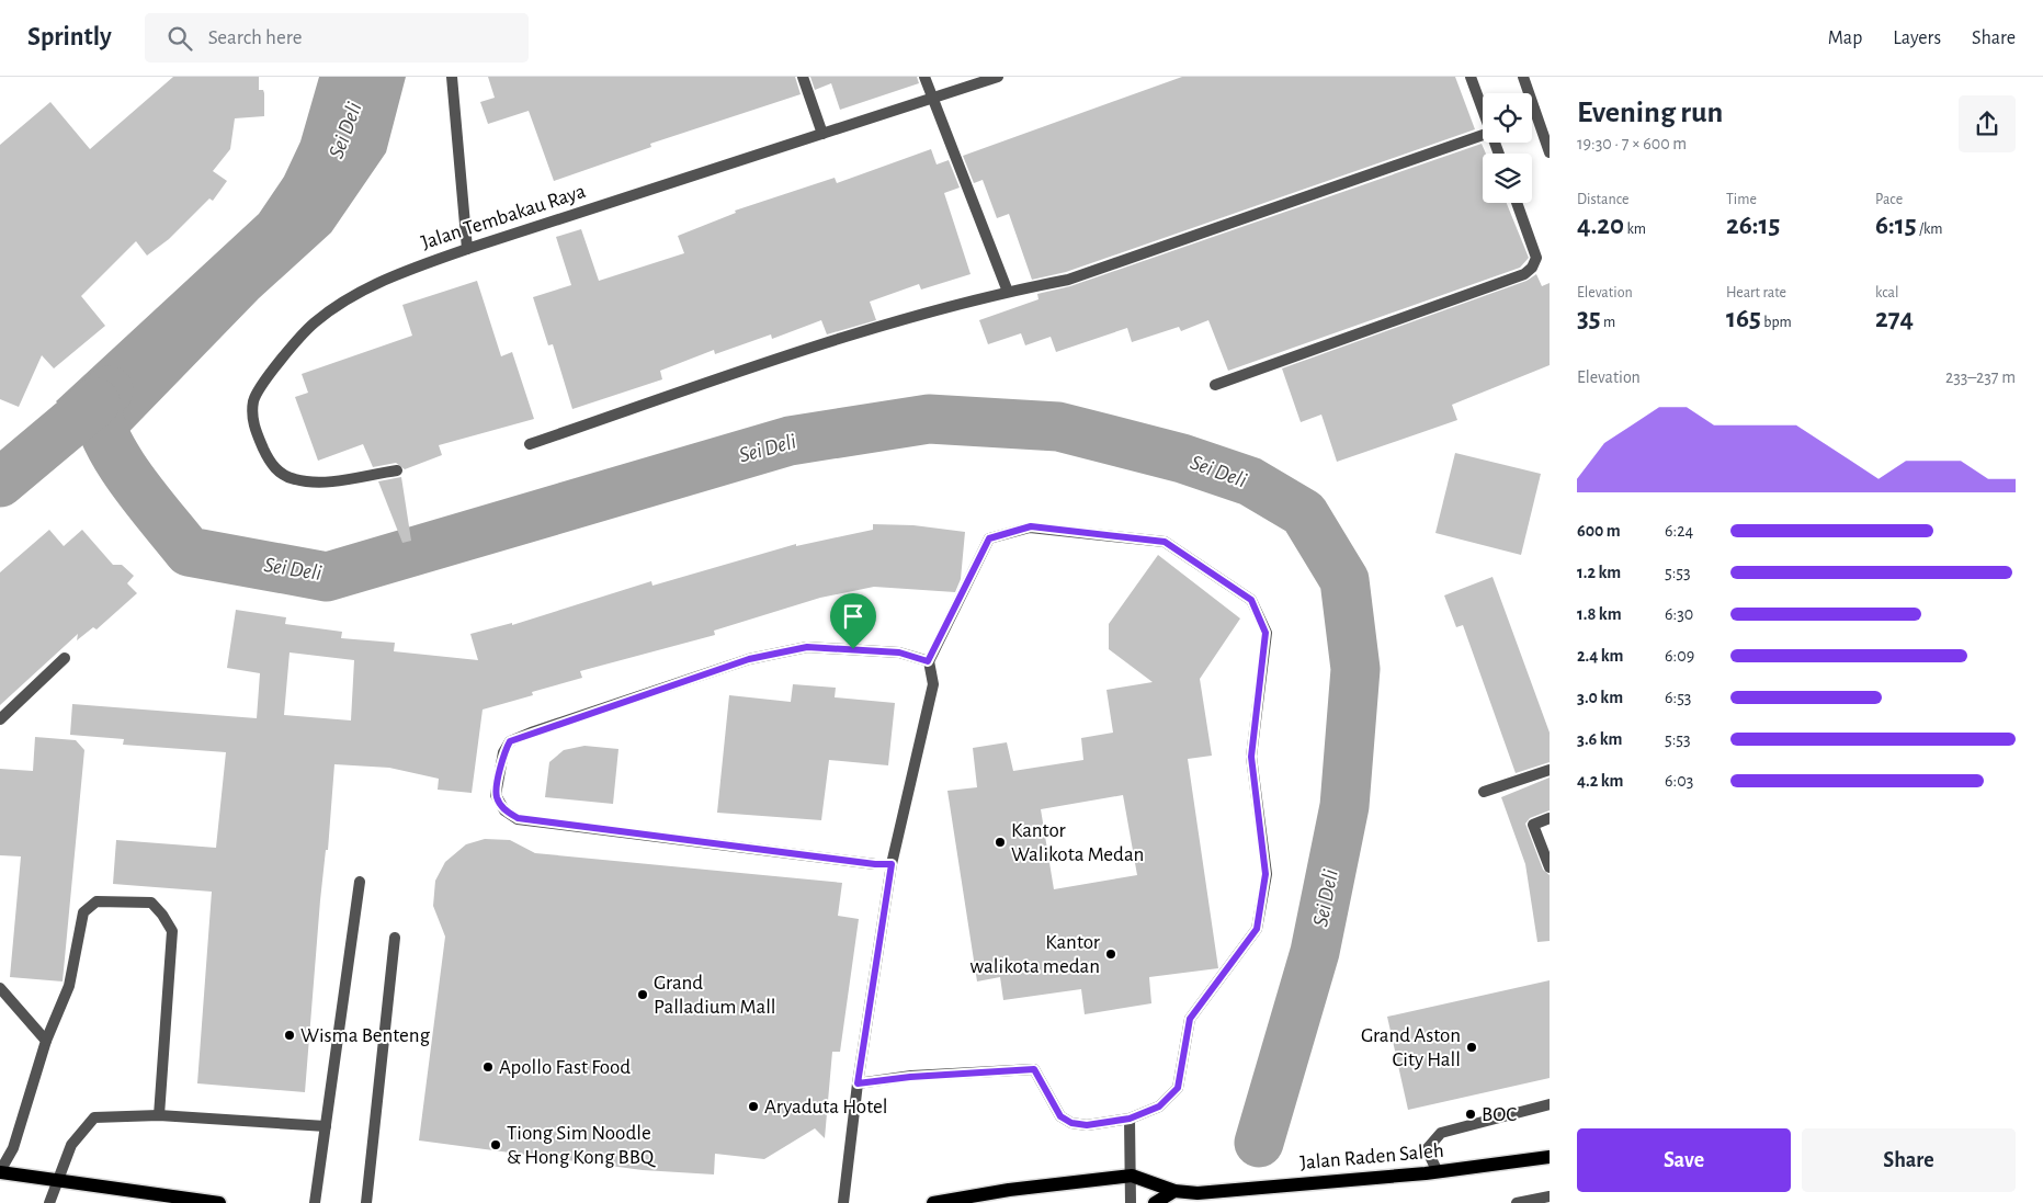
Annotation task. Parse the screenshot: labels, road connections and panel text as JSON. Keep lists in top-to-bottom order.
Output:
{
  "streets": {
    "main road": ["Jalan Raden Saleh"],
    "street": ["Jalan Tembakau Raya"]
  },
  "water": ["Sei Deli"],
  "places": [
    "Kantor Walikota Medan",
    "Kantor walikota medan",
    "Grand Palladium Mall",
    "Wisma Benteng",
    "Grand Aston City Hall",
    "Apollo Fast Food",
    "Aryaduta Hotel",
    "BOC",
    "Tiong Sim Noodle & Hong Kong BBQ"
  ],
  "page": {
    "header": "Sprintly",
    "search": "Search here",
    "nav": ["Map", "Layers", "Share"],
    "heading": ["Evening run", "19:30 · 7 × 600 m"],
    "stats": [
      ["Distance", "4.20 km"],
      ["Time", "26:15"],
      ["Pace", "6:15 /km"],
      ["Elevation", "35 m"],
      ["Heart rate", "165 bpm"],
      ["kcal", "274"]
    ],
    "chart": ["Elevation", "233–237 m"],
    "list": [
      {
        "name": "600 m",
        "note": "6:24"
      },
      {
        "name": "1.2 km",
        "note": "5:53"
      },
      {
        "name": "1.8 km",
        "note": "6:30"
      },
      {
        "name": "2.4 km",
        "note": "6:09"
      },
      {
        "name": "3.0 km",
        "note": "6:53"
      },
      {
        "name": "3.6 km",
        "note": "5:53"
      },
      {
        "name": "4.2 km",
        "note": "6:03"
      }
    ],
    "buttons": ["Save", "Share"]
  }
}
